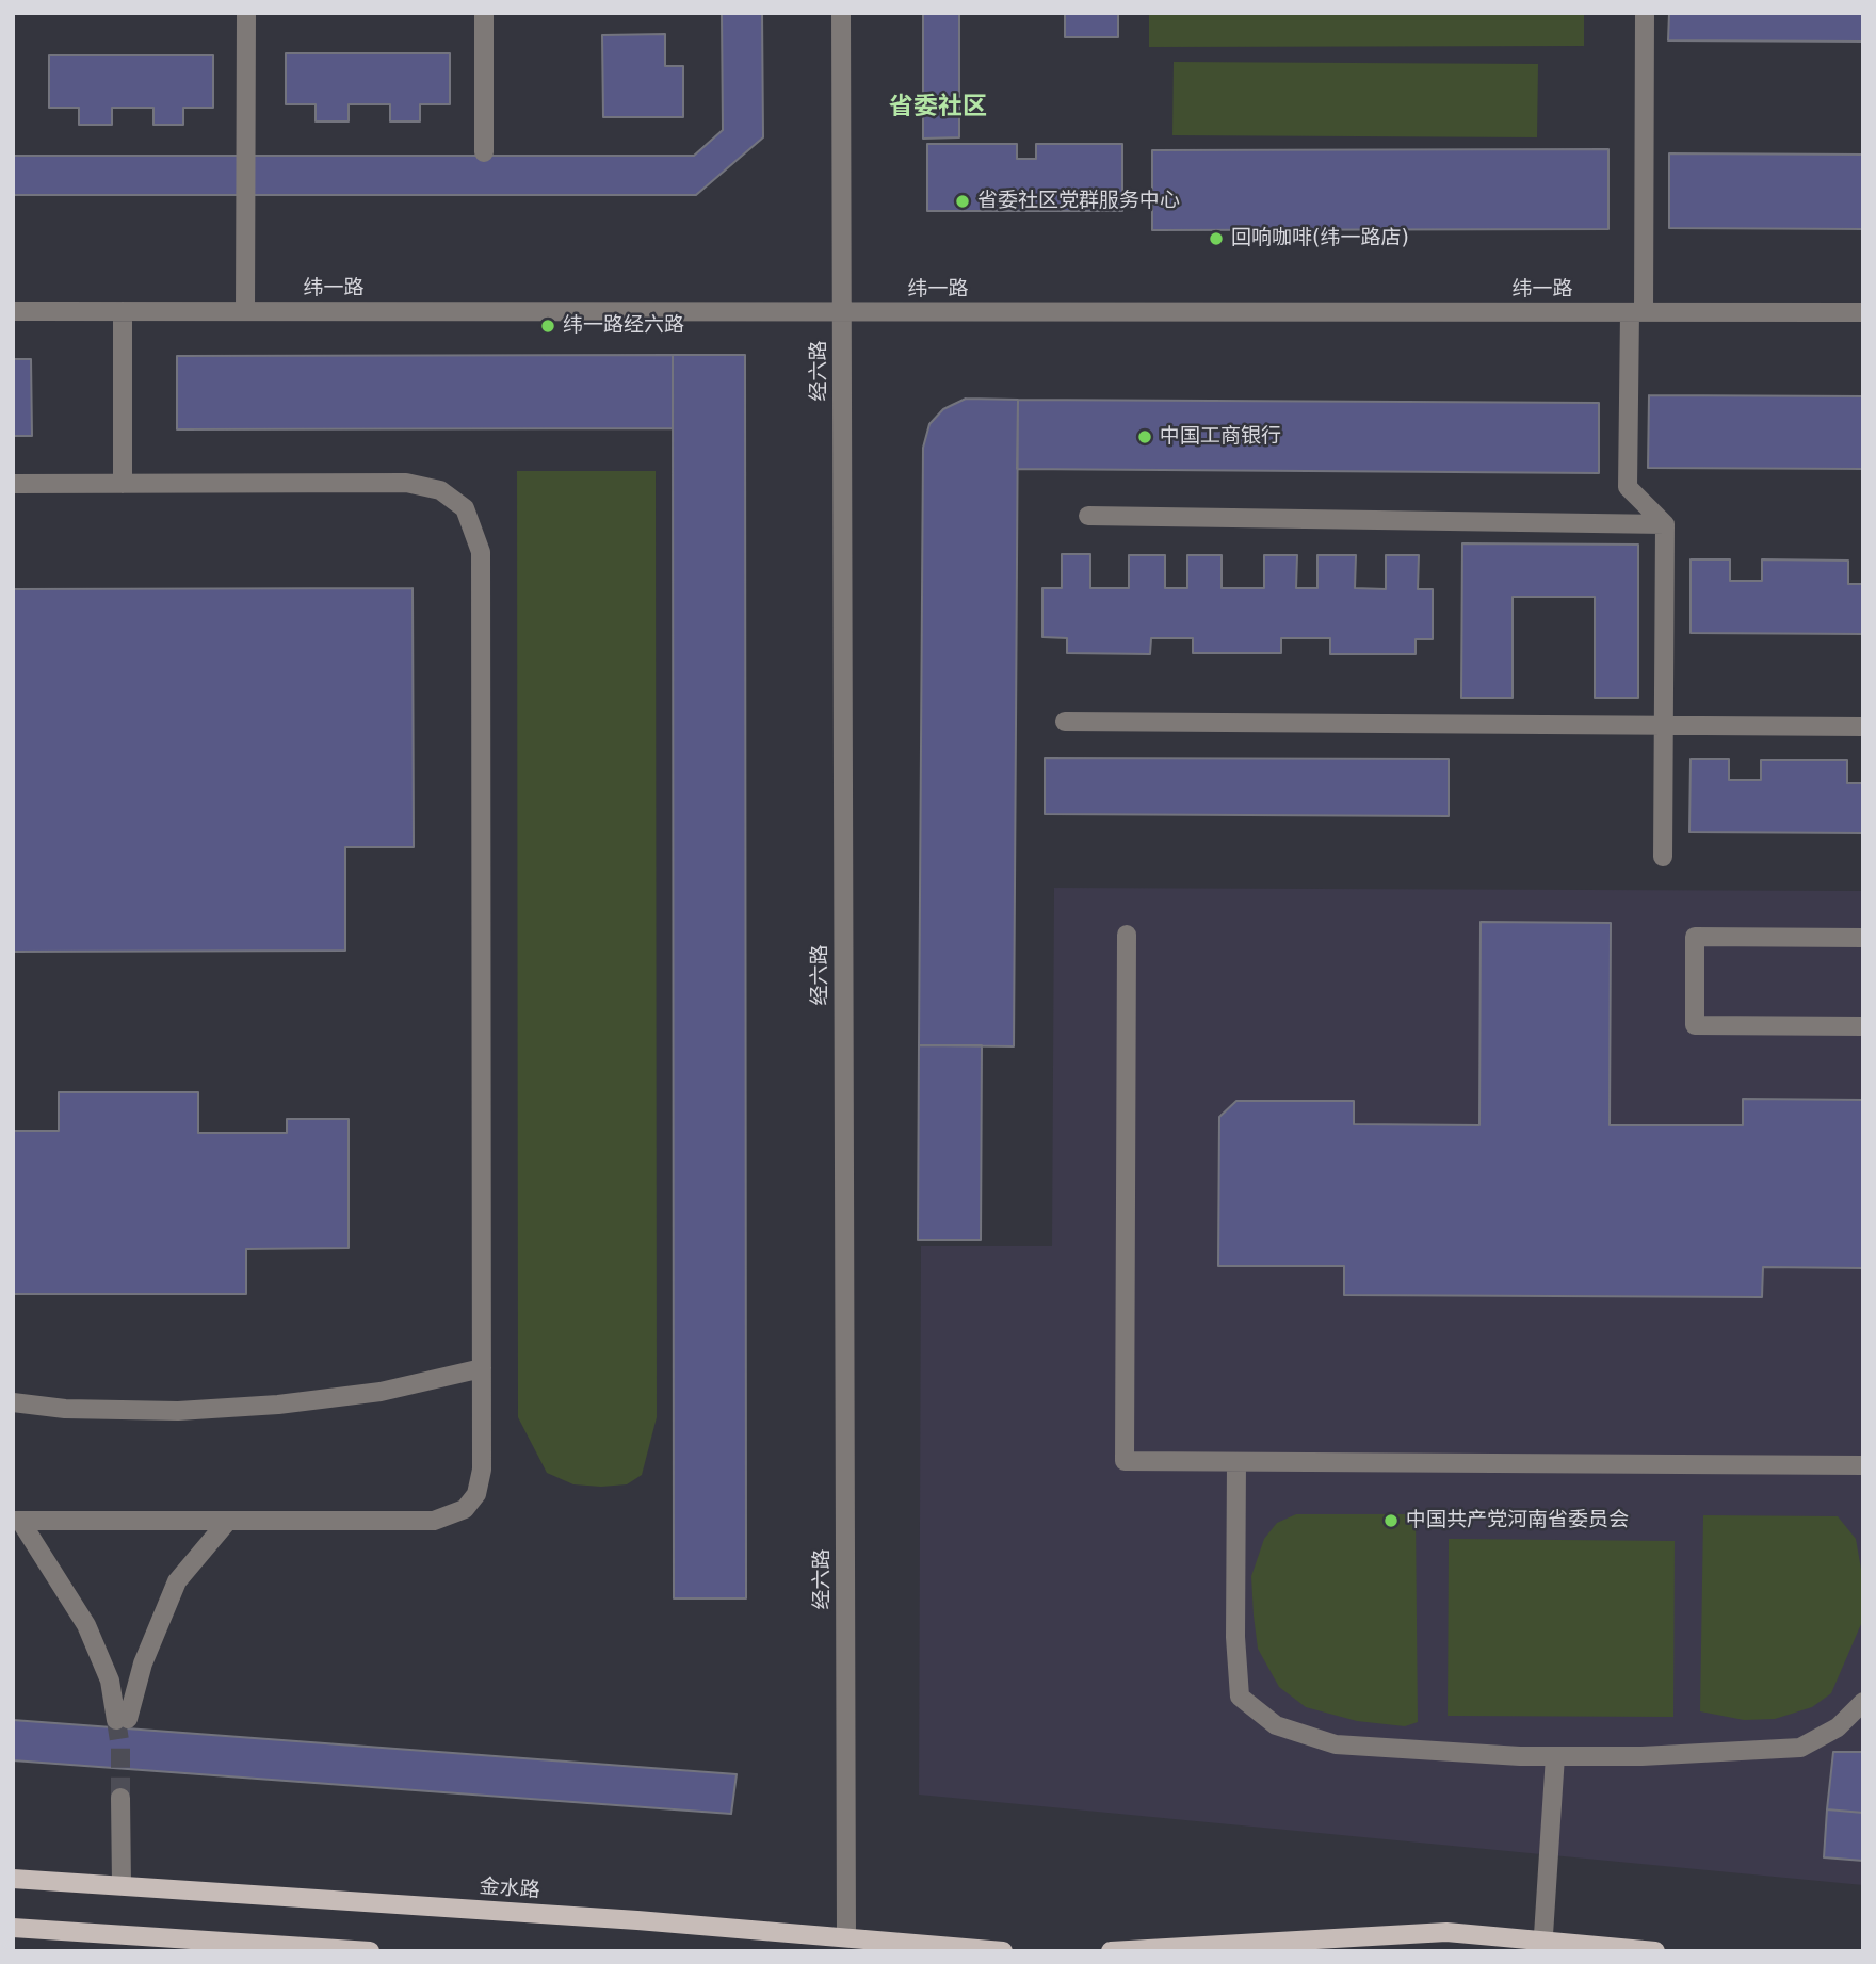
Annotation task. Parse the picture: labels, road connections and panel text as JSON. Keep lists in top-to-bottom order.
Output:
{
  "streets": {
    "main road": ["金水路"],
    "street": ["纬一路", "经六路"]
  },
  "crossings": [
    ["纬一路", "经六路"],
    ["经六路", "金水路"]
  ],
  "districts": ["省委社区"],
  "places": [
    "省委社区党群服务中心",
    "回响咖啡(纬一路店)",
    "纬一路经六路",
    "中国工商银行",
    "中国共产党河南省委员会"
  ]
}
